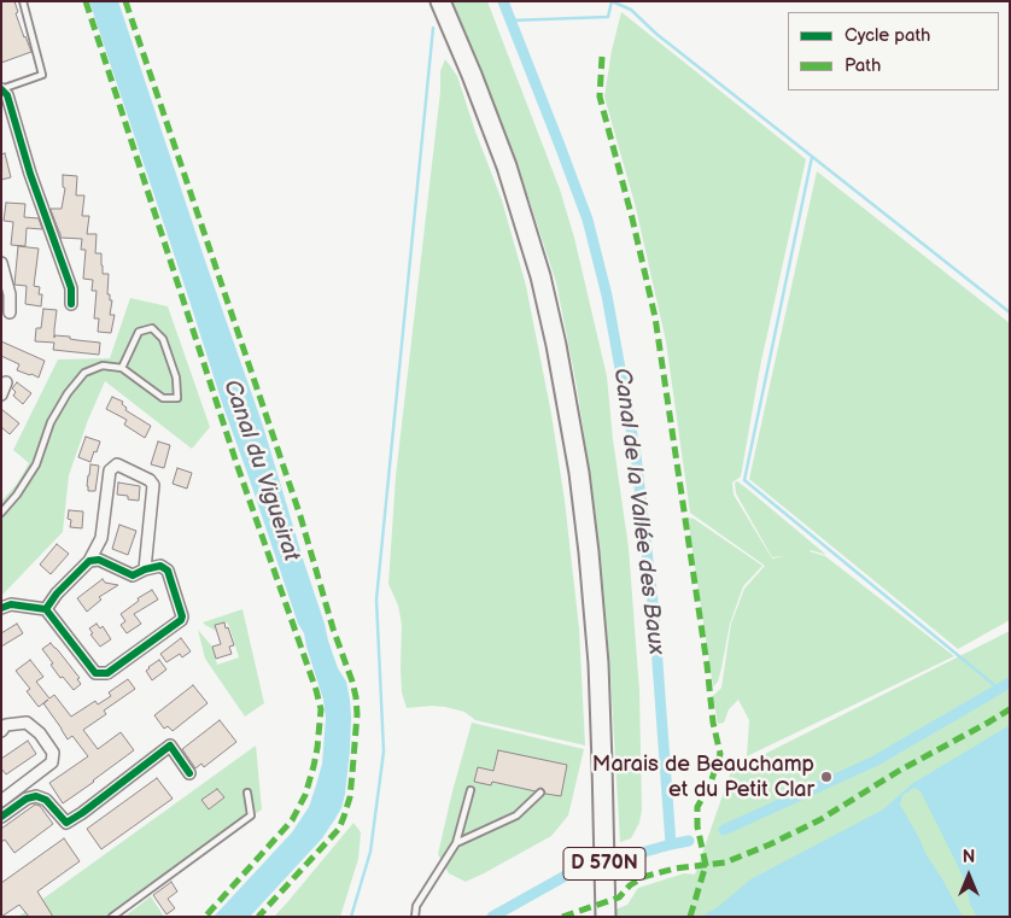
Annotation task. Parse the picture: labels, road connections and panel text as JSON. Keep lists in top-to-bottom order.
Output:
{
  "streets": {
    "main road": ["D 570N"]
  },
  "water": ["Canal du Vigueirat", "Canal de la Vallée des Baux"],
  "places": ["Marais de Beauchamp et du Petit Clar"],
  "legend": ["Cycle path", "Path"],
  "north": "top"
}
